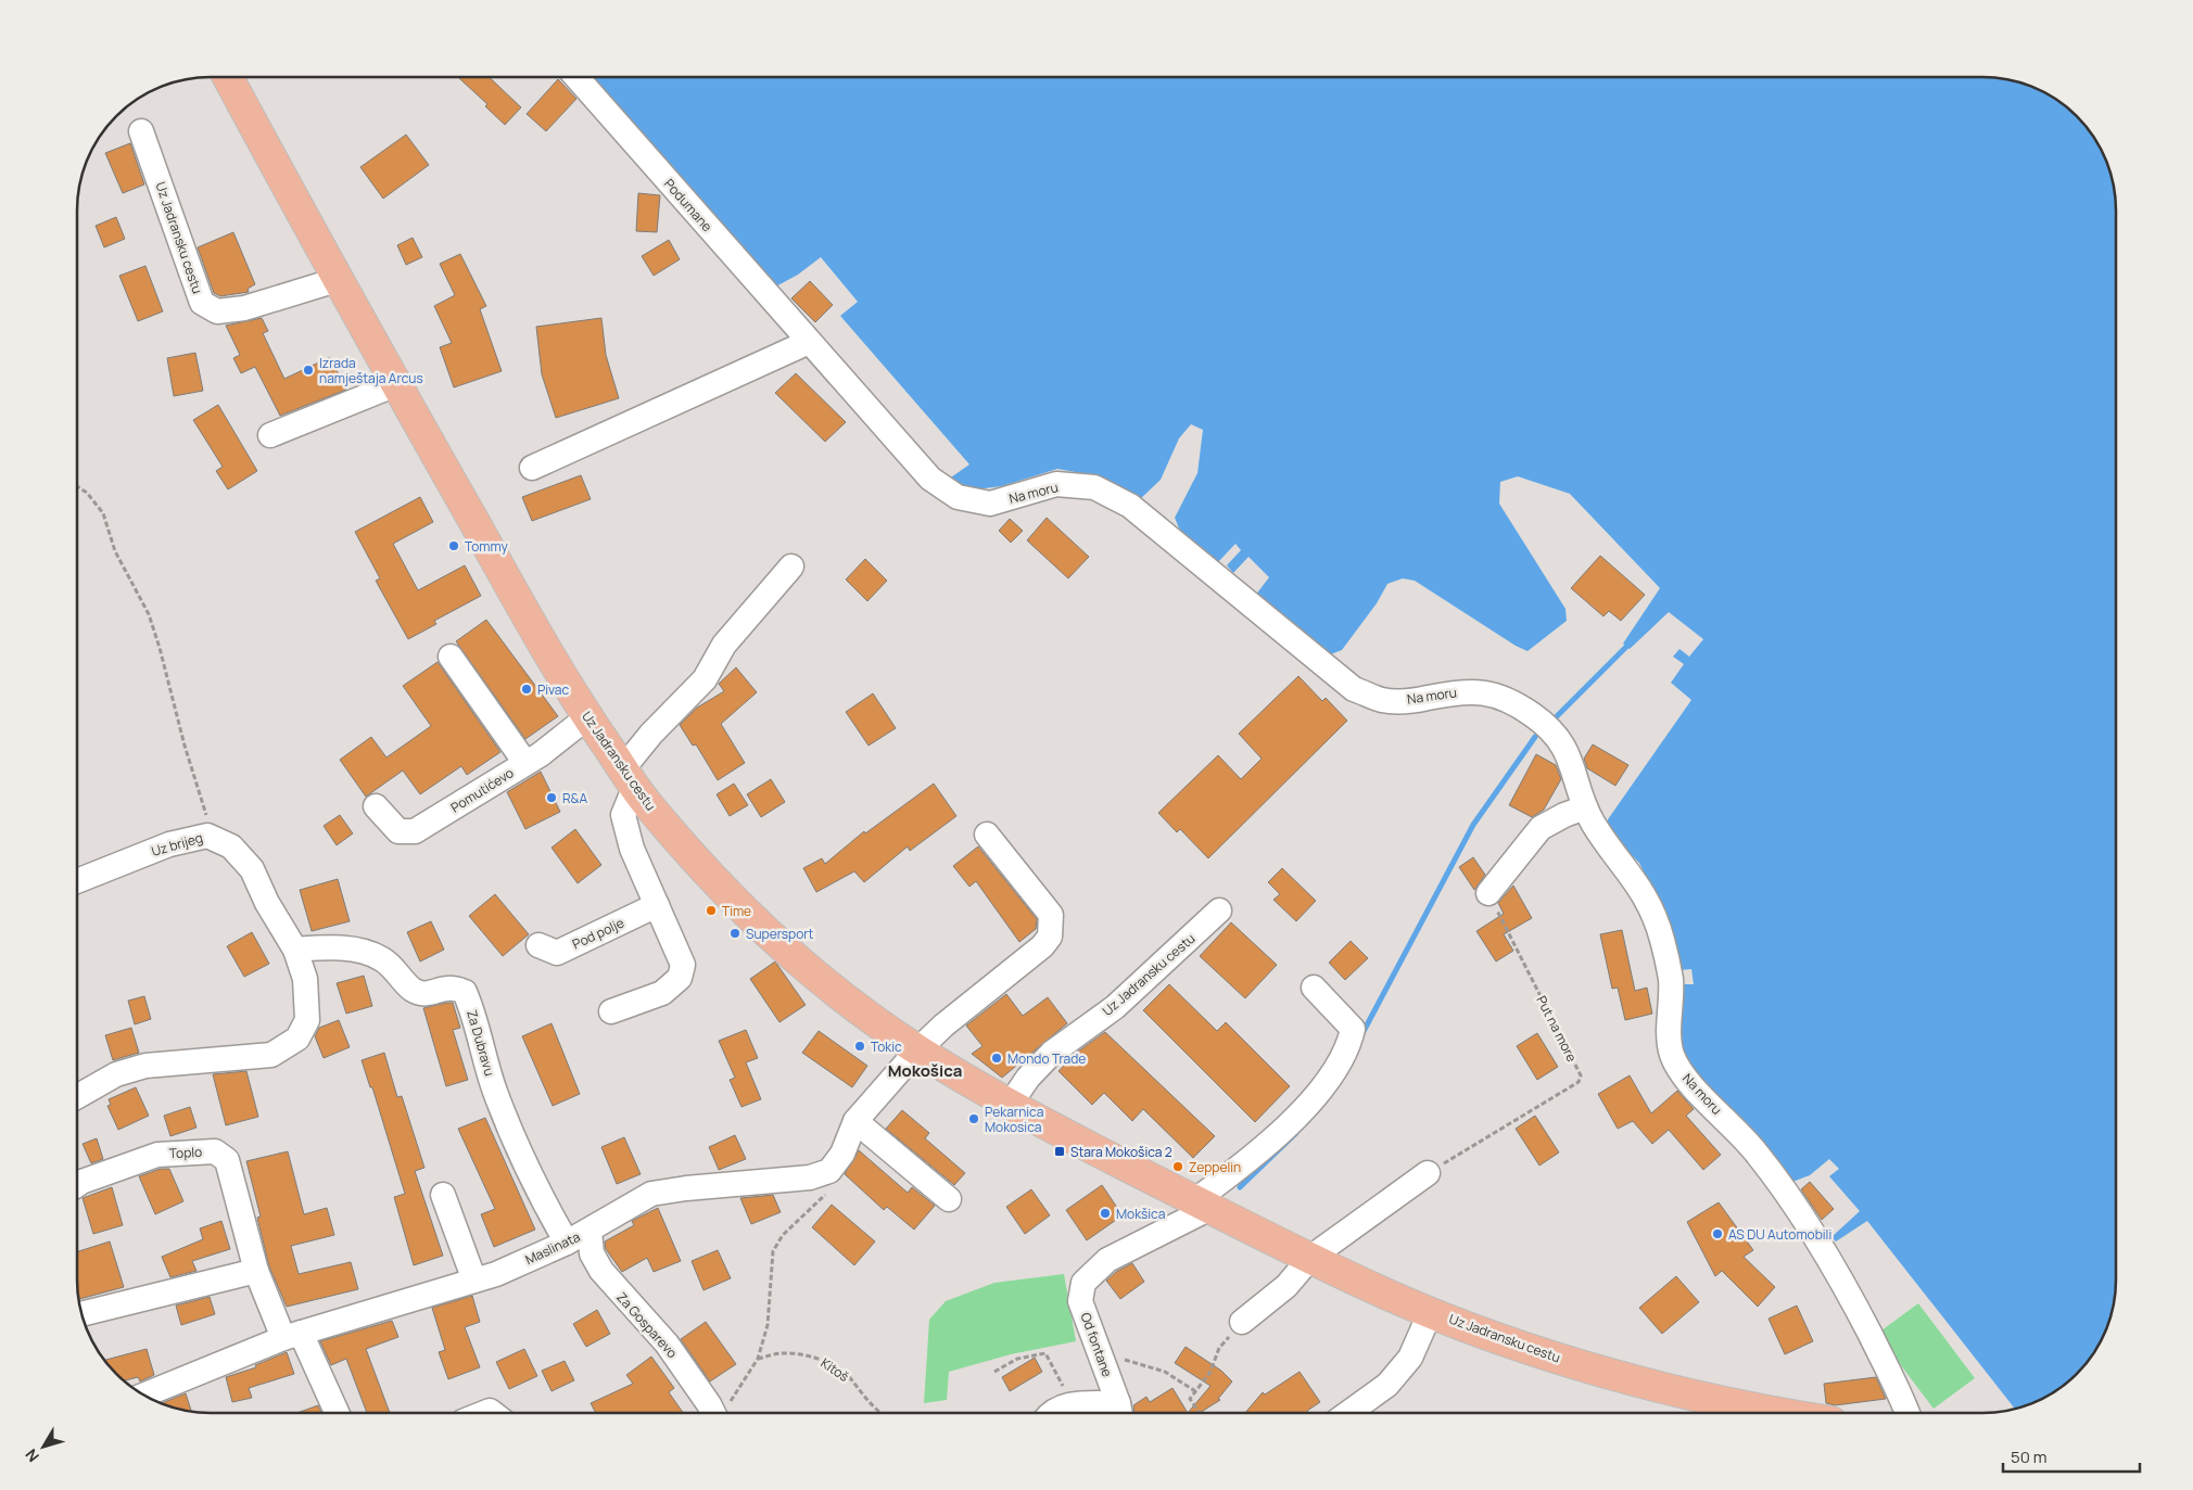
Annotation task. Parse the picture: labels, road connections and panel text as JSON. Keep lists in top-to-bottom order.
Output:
{
  "streets": {
    "main road": ["Uz Jadransku cestu"],
    "street": [
      "Podumane",
      "Na moru",
      "Pomutićevo",
      "Uz brijeg",
      "Pod polje",
      "Za Dubravu",
      "Toplo",
      "Maslinata",
      "Za Gosparevo",
      "Od fontane"
    ],
    "path": ["Put na more", "Kitoš"]
  },
  "crossings": [
    ["Podumane", "Na moru"],
    ["Uz Jadransku cestu", "Pomutićevo"],
    ["Uz Jadransku cestu", "Od fontane"],
    ["Uz brijeg", "Za Dubravu"],
    ["Za Dubravu", "Maslinata"],
    ["Toplo", "Maslinata"],
    ["Maslinata", "Za Gosparevo"]
  ],
  "districts": ["Mokošica"],
  "places": {
    "other": [
      "Izrada namještaja Arcus",
      "Tommy",
      "Pivac",
      "R&A",
      "Time",
      "Supersport",
      "Tokic",
      "Mondo Trade",
      "Pekarnica Mokosica",
      "Zeppelin",
      "Mokšica",
      "AS DU Automobili"
    ],
    "transit": ["Stara Mokošica 2"]
  },
  "scale_bar": "50 m",
  "north": "bottom left"
}
